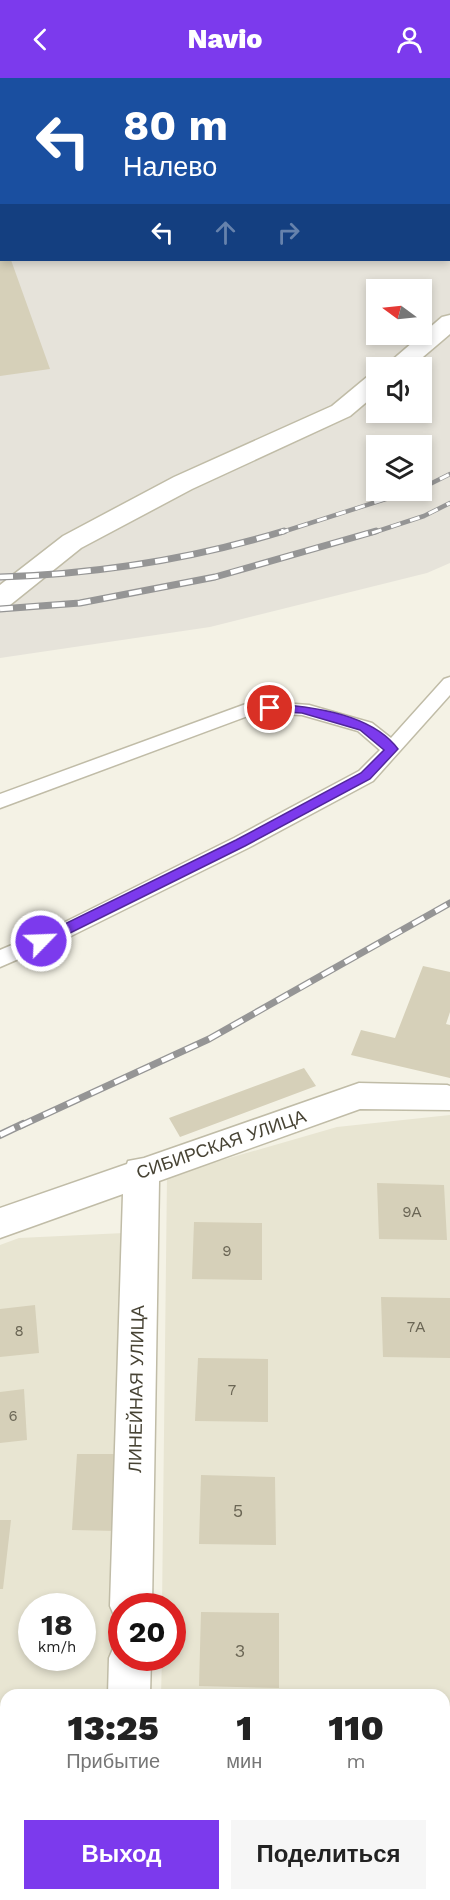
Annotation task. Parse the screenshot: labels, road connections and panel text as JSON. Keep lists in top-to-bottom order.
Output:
{
  "streets": {
    "street": ["СИБИРСКАЯ УЛИЦА", "ЛИНЕЙНАЯ УЛИЦА"]
  },
  "crossings": [
    ["СИБИРСКАЯ УЛИЦА", "ЛИНЕЙНАЯ УЛИЦА"]
  ],
  "house_numbers": [
    "9А",
    "9",
    "7А",
    "8",
    "7",
    "6",
    "5",
    "3"
  ],
  "north": "left",
  "page": {
    "header": "Navio",
    "turn": ["80 m", "Налево"],
    "speed": "18 km/h",
    "limit": "20",
    "eta": [
      "13:25",
      "Прибытие",
      "1",
      "мин",
      "110",
      "m"
    ],
    "buttons": ["Выход", "Поделиться"]
  }
}
